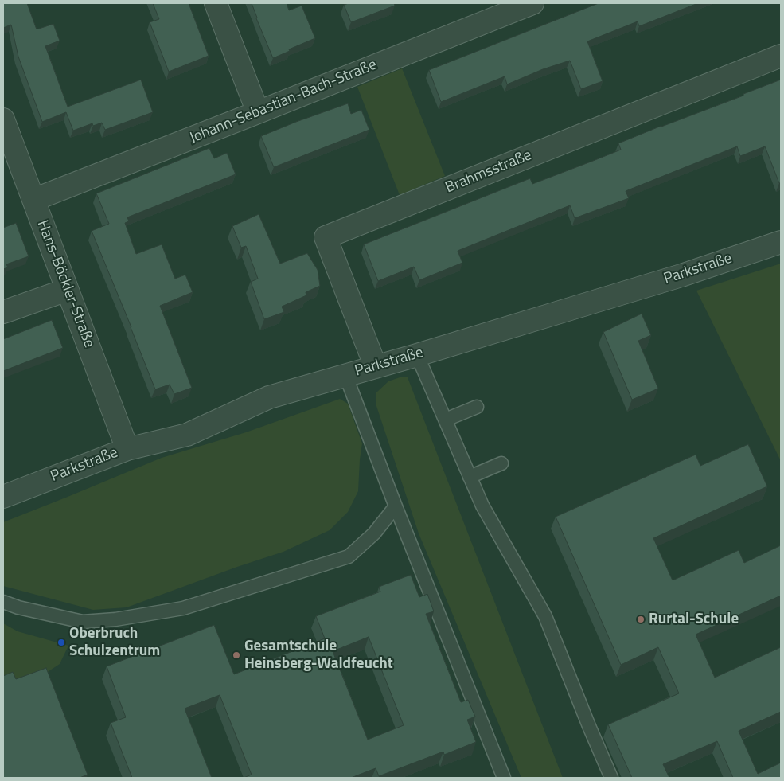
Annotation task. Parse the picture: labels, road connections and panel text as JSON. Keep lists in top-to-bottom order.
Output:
{
  "streets": {
    "street": [
      "Johann-Sebastian-Bach-Straße",
      "Brahmsstraße",
      "Parkstraße",
      "Hans-Böckler-Straße"
    ]
  },
  "crossings": [
    ["Johann-Sebastian-Bach-Straße", "Hans-Böckler-Straße"],
    ["Brahmsstraße", "Parkstraße"],
    ["Parkstraße", "Hans-Böckler-Straße"]
  ],
  "places": ["Rurtal-Schule", "Oberbruch Schulzentrum", "Gesamtschule Heinsberg-Waldfeucht"]
}
